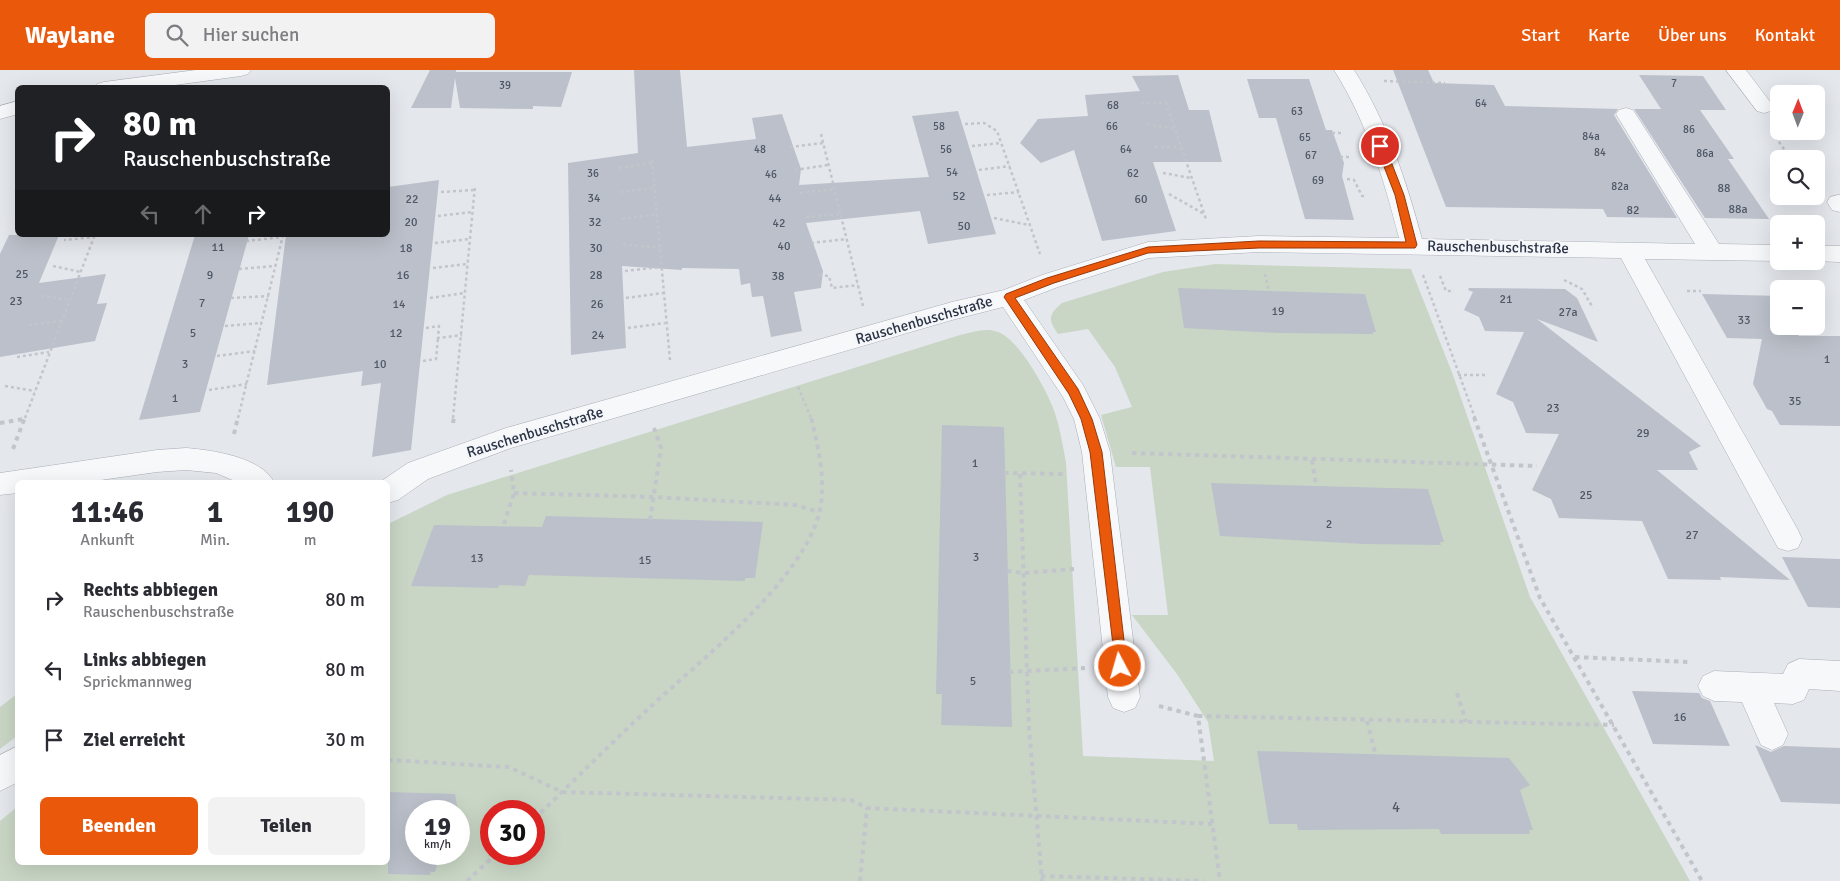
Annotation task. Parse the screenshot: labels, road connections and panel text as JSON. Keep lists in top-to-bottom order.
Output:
{
  "streets": {
    "street": ["Rauschenbuschstraße"]
  },
  "house_numbers": [
    "7",
    "39",
    "64",
    "68",
    "63",
    "58",
    "66",
    "86",
    "84a",
    "65",
    "48",
    "56",
    "64",
    "84",
    "86a",
    "67",
    "54",
    "36",
    "62",
    "46",
    "69",
    "82a",
    "88",
    "52",
    "34",
    "44",
    "22",
    "60",
    "88a",
    "82",
    "20",
    "32",
    "42",
    "50",
    "40",
    "11",
    "18",
    "30",
    "25",
    "9",
    "16",
    "28",
    "38",
    "21",
    "23",
    "7",
    "14",
    "26",
    "19",
    "27a",
    "33",
    "5",
    "12",
    "24",
    "1",
    "3",
    "10",
    "1",
    "35",
    "23",
    "29",
    "1",
    "25",
    "2",
    "27",
    "3",
    "13",
    "15",
    "5",
    "16",
    "4"
  ],
  "north": "top",
  "page": {
    "header": "Waylane",
    "search": "Hier suchen",
    "nav": [
      "Start",
      "Karte",
      "Über uns",
      "Kontakt"
    ],
    "map_buttons": ["+", "−"],
    "turn": ["80 m", "Rauschenbuschstraße"],
    "eta": [
      "11:46",
      "Ankunft",
      "1",
      "Min.",
      "190",
      "m"
    ],
    "list": [
      {
        "name": "Rechts abbiegen",
        "note": "Rauschenbuschstraße",
        "value": "80 m"
      },
      {
        "name": "Links abbiegen",
        "note": "Sprickmannweg",
        "value": "80 m"
      },
      {
        "name": "Ziel erreicht",
        "value": "30 m"
      }
    ],
    "buttons": ["Beenden", "Teilen"],
    "speed": "19 km/h",
    "limit": "30"
  }
}
